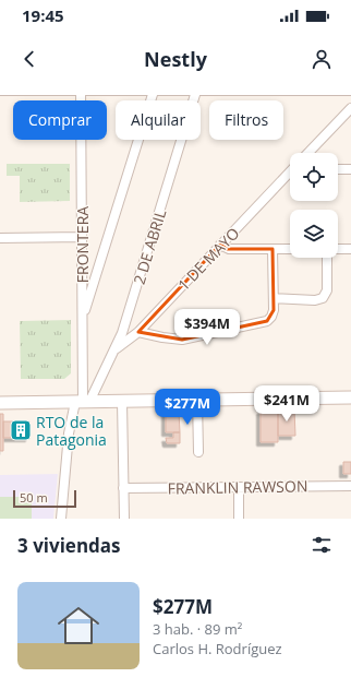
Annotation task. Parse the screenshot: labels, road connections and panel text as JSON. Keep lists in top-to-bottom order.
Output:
{
  "streets": {
    "street": [
      "FRONTERA",
      "2 DE ABRIL",
      "1 DE MAYO",
      "FRANKLIN RAWSON"
    ]
  },
  "crossings": [
    ["FRONTERA", "2 DE ABRIL"],
    ["2 DE ABRIL", "1 DE MAYO"]
  ],
  "places": {
    "building": ["RTO de la Patagonia"]
  },
  "scale_bar": "50 m",
  "page": {
    "status": "19:45",
    "header": "Nestly",
    "chip": ["Comprar", "Alquilar", "Filtros"],
    "price": ["$394M", "$241M", "$277M"],
    "scale": "50 m",
    "heading": "3 viviendas",
    "list": [
      {
        "name": "$277M",
        "note": "3 hab. · 89 m² · Carlos H. Rodríguez"
      }
    ]
  }
}
